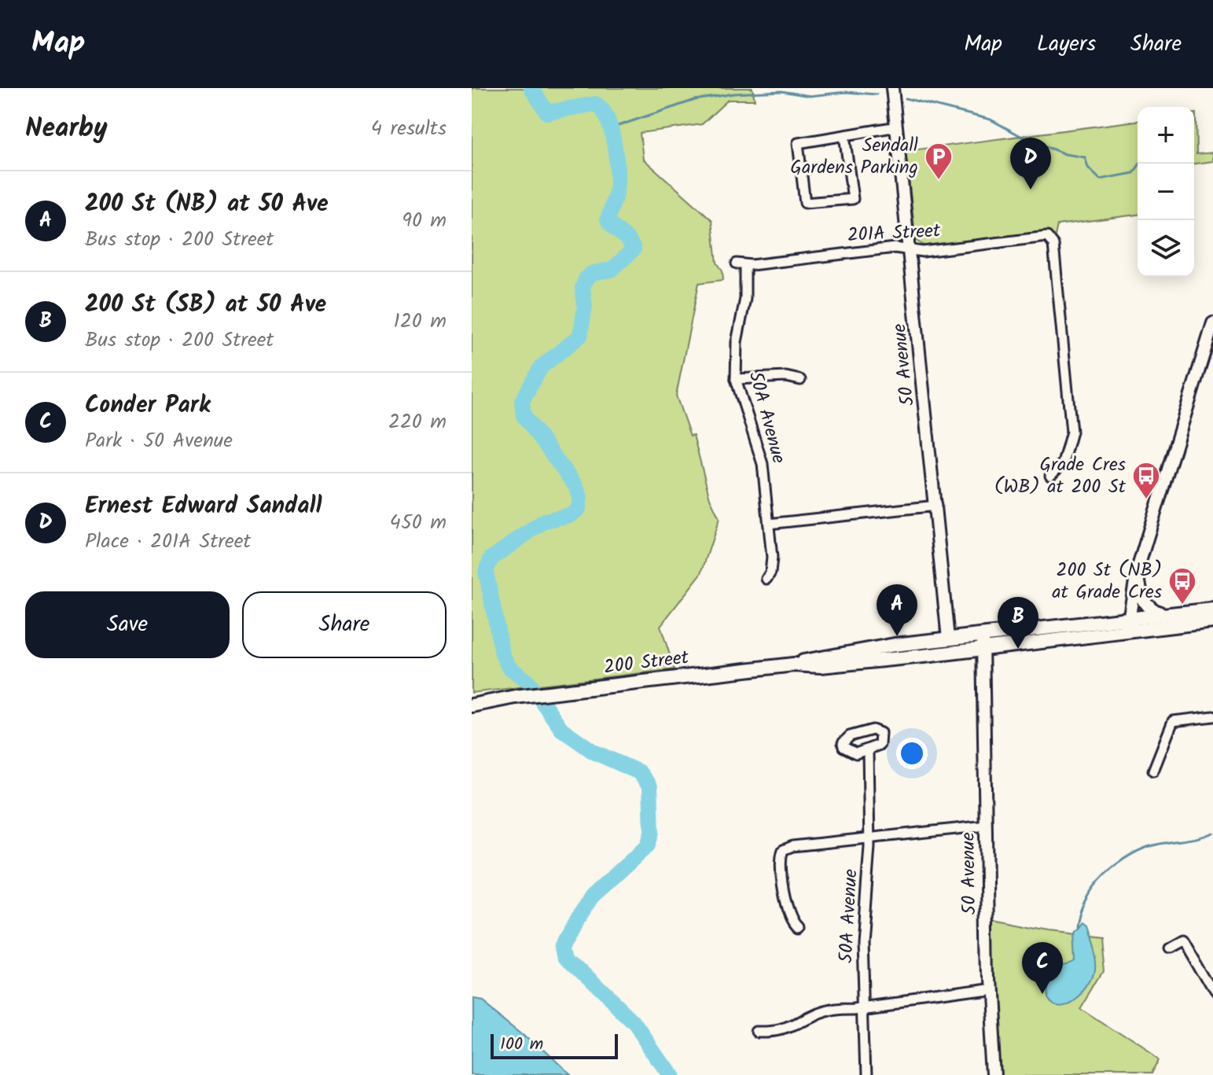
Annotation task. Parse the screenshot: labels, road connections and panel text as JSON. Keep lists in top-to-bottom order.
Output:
{
  "streets": {
    "main road": ["200 Street"],
    "street": ["201A Street", "50 Avenue", "50A Avenue"]
  },
  "crossings": [
    ["201A Street", "50 Avenue"],
    ["201A Street", "50A Avenue"],
    ["50 Avenue", "200 Street"]
  ],
  "places": {
    "parking": ["Sendall Gardens Parking"],
    "bus stop": ["Grade Cres (WB) at 200 St", "200 St (NB) at Grade Cres"]
  },
  "scale_bar": "100 m",
  "page": {
    "header": "Map",
    "nav": ["Map", "Layers", "Share"],
    "heading": ["Nearby", "4 results"],
    "map_buttons": ["+", "−"],
    "pins": [
      "D",
      "A",
      "B",
      "C"
    ],
    "list": [
      {
        "mark": "A",
        "name": "200 St (NB) at 50 Ave",
        "note": "Bus stop · 200 Street",
        "value": "90 m"
      },
      {
        "mark": "B",
        "name": "200 St (SB) at 50 Ave",
        "note": "Bus stop · 200 Street",
        "value": "120 m"
      },
      {
        "mark": "C",
        "name": "Conder Park",
        "note": "Park · 50 Avenue",
        "value": "220 m"
      },
      {
        "mark": "D",
        "name": "Ernest Edward Sandall",
        "note": "Place · 201A Street",
        "value": "450 m"
      }
    ],
    "buttons": ["Save", "Share"],
    "scale": "100 m"
  }
}
